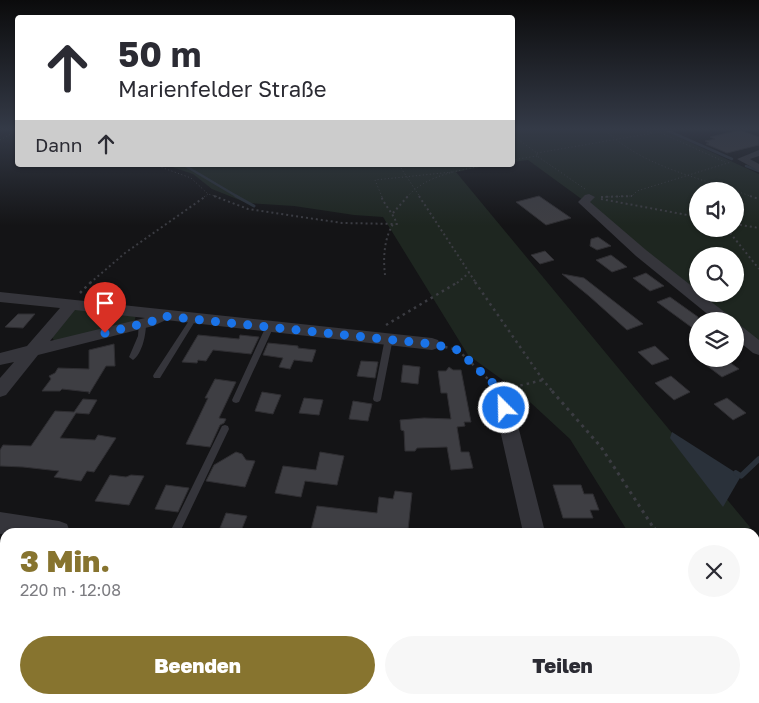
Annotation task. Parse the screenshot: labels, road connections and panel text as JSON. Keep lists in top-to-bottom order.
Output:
{
  "page": {
    "turn": ["50 m", "Marienfelder Straße"],
    "then": "Dann",
    "heading": ["3 Min.", "220 m · 12:08"],
    "buttons": ["Beenden", "Teilen"]
  }
}
